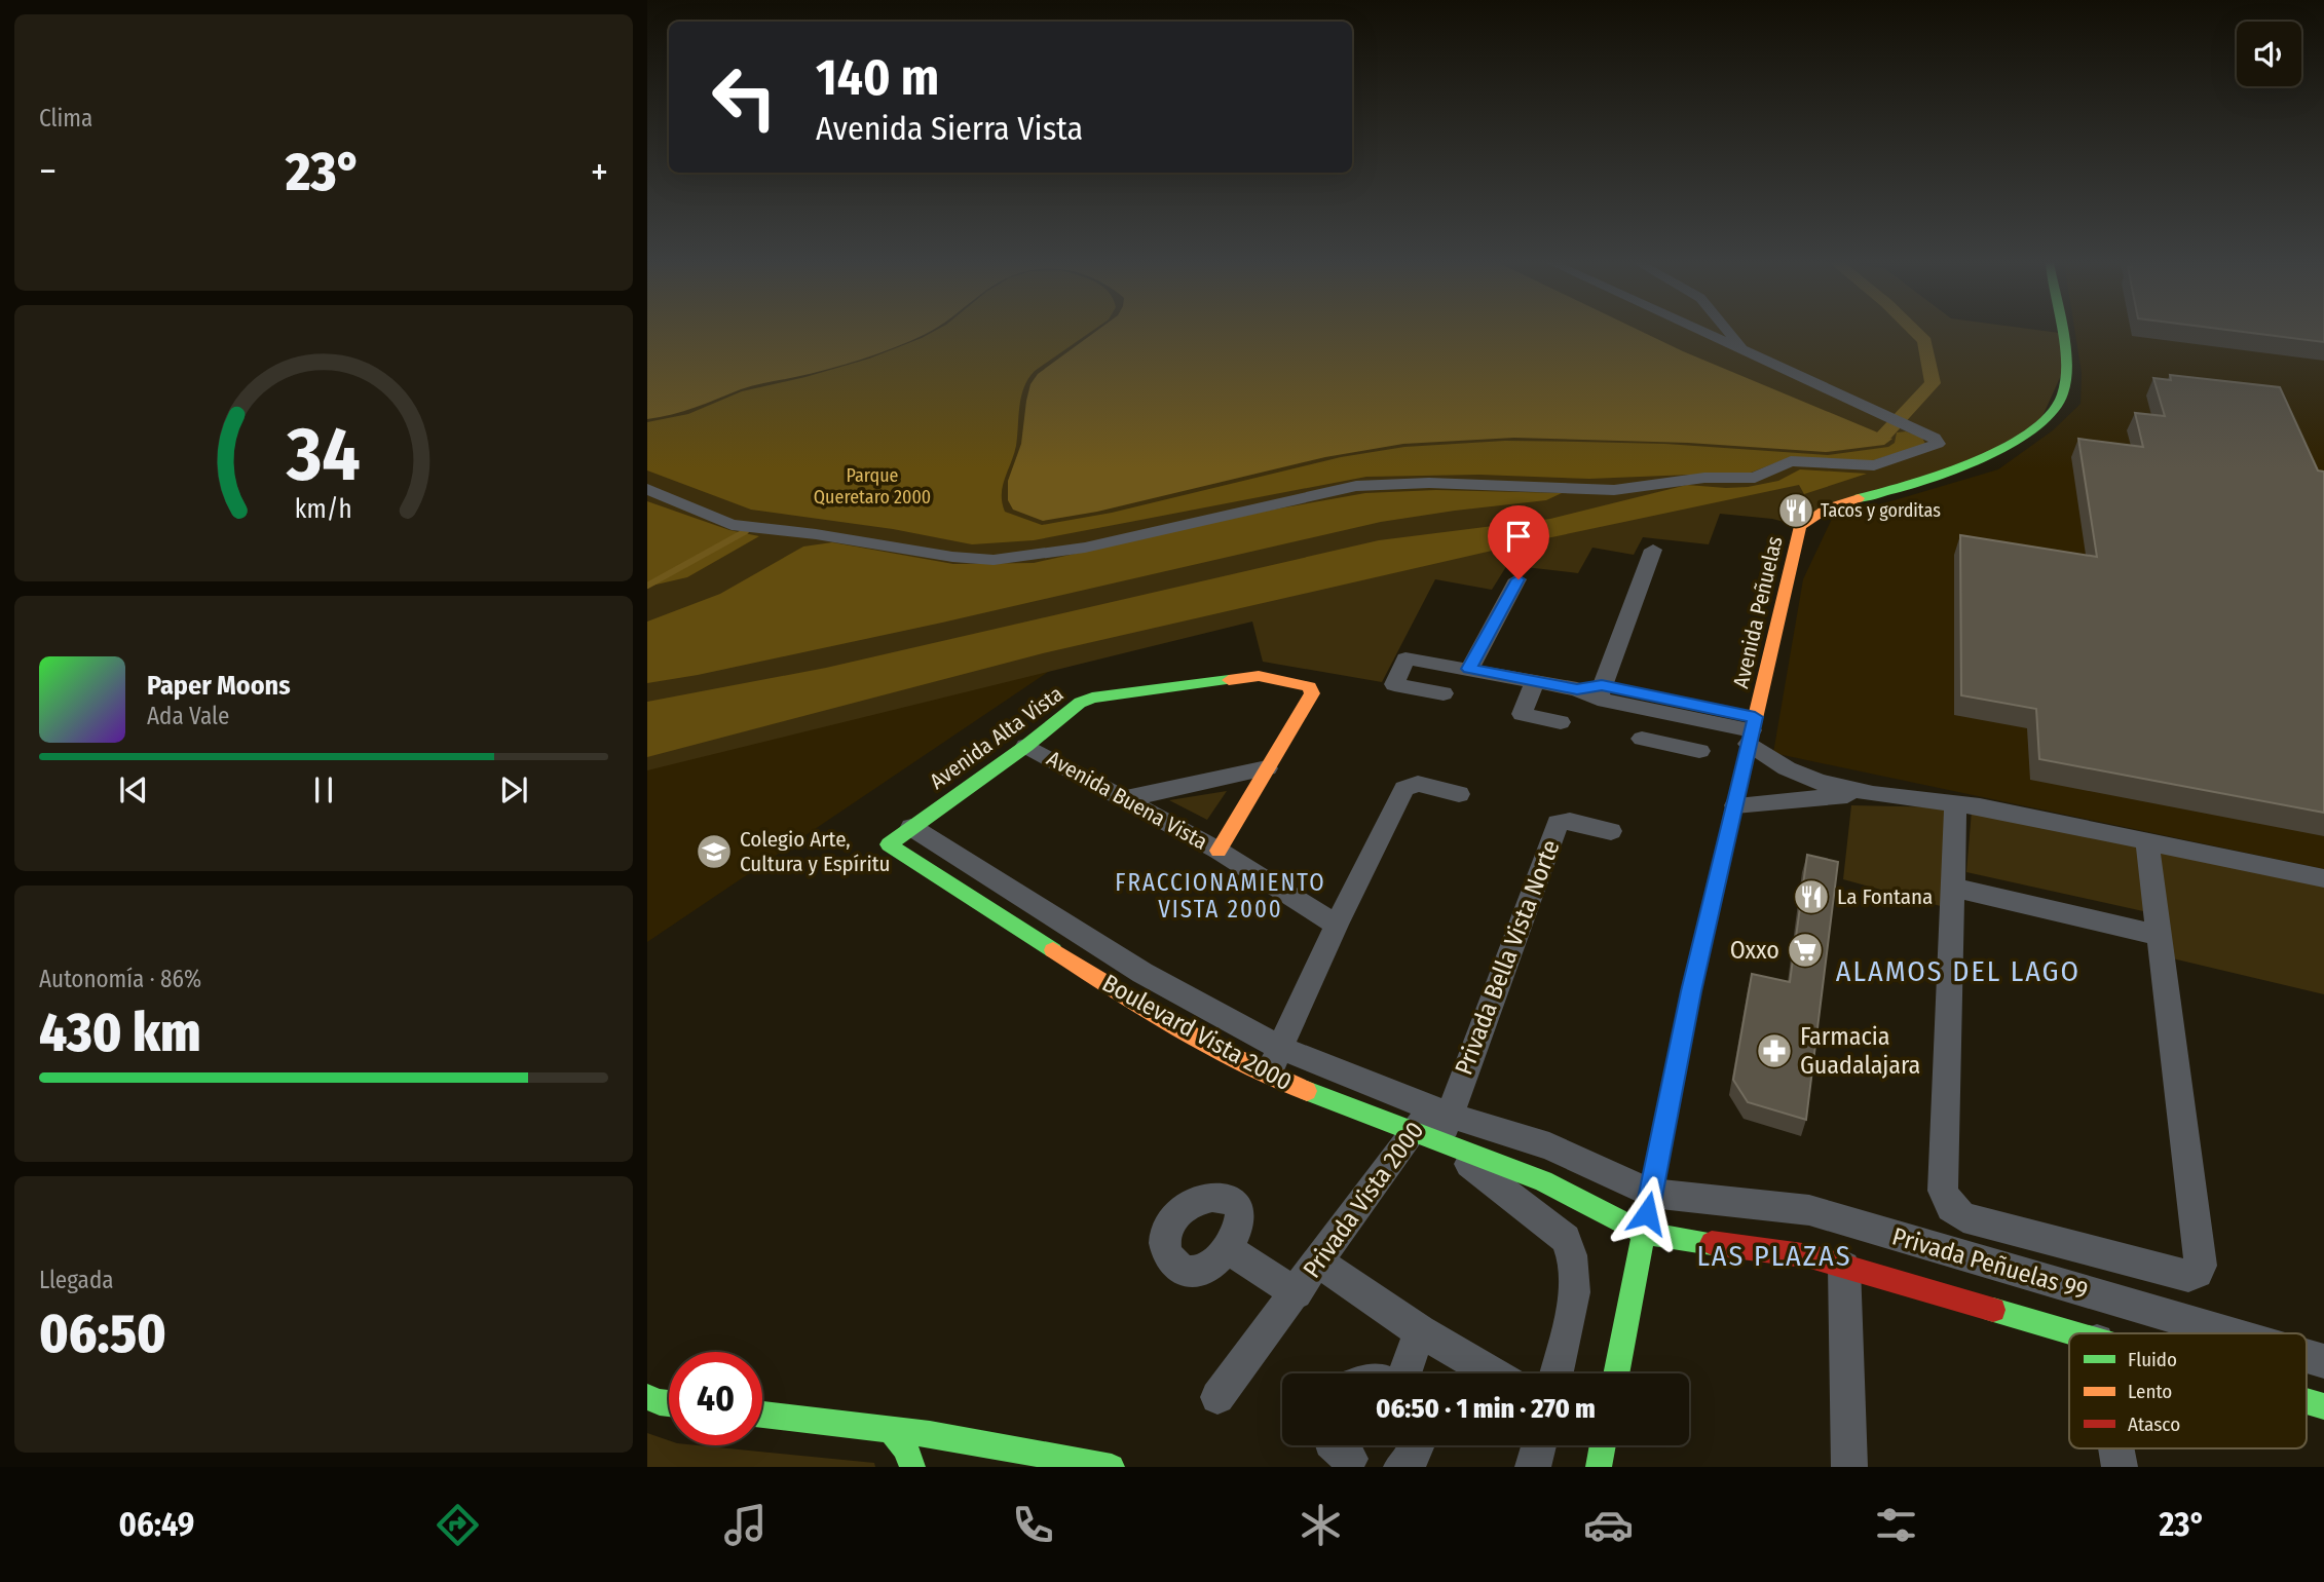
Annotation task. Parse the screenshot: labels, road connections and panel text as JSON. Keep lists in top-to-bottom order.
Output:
{
  "streets": {
    "street": [
      "Avenida Peñuelas",
      "Avenida Alta Vista",
      "Avenida Buena Vista",
      "Privada Bella Vista Norte",
      "Boulevard Vista 2000",
      "Privada Vista 2000",
      "Privada Peñuelas 99"
    ]
  },
  "crossings": [
    ["Avenida Peñuelas", "Boulevard Vista 2000"],
    ["Avenida Peñuelas", "Privada Peñuelas 99"],
    ["Avenida Alta Vista", "Avenida Buena Vista"],
    ["Avenida Alta Vista", "Boulevard Vista 2000"],
    ["Privada Bella Vista Norte", "Boulevard Vista 2000"],
    ["Privada Bella Vista Norte", "Privada Vista 2000"],
    ["Boulevard Vista 2000", "Privada Vista 2000"],
    ["Boulevard Vista 2000", "Privada Peñuelas 99"]
  ],
  "districts": ["FRACCIONAMIENTO VISTA 2000", "ALAMOS DEL LAGO", "LAS PLAZAS"],
  "parks": ["Parque Queretaro 2000"],
  "places": {
    "restaurant": ["Tacos y gorditas", "La Fontana"],
    "school or university": ["Colegio Arte, Cultura y Espíritu"],
    "supermarket": ["Oxxo"],
    "pharmacy": ["Farmacia Guadalajara"]
  },
  "legend": ["Fluido", "Lento", "Atasco"],
  "page": {
    "tile": [
      "Clima",
      ["Autonomía · 86%", "430 km"],
      ["Llegada", "06:50"]
    ],
    "turn": ["140 m", "Avenida Sierra Vista"],
    "heat": ["−", "23°", "+"],
    "song": ["Paper Moons", "Ada Vale"],
    "limit": "40",
    "trip": "06:50 · 1 min · 270 m",
    "tabs": ["06:49", "23°"],
    "gauge": ["34", "km/h"]
  }
}
